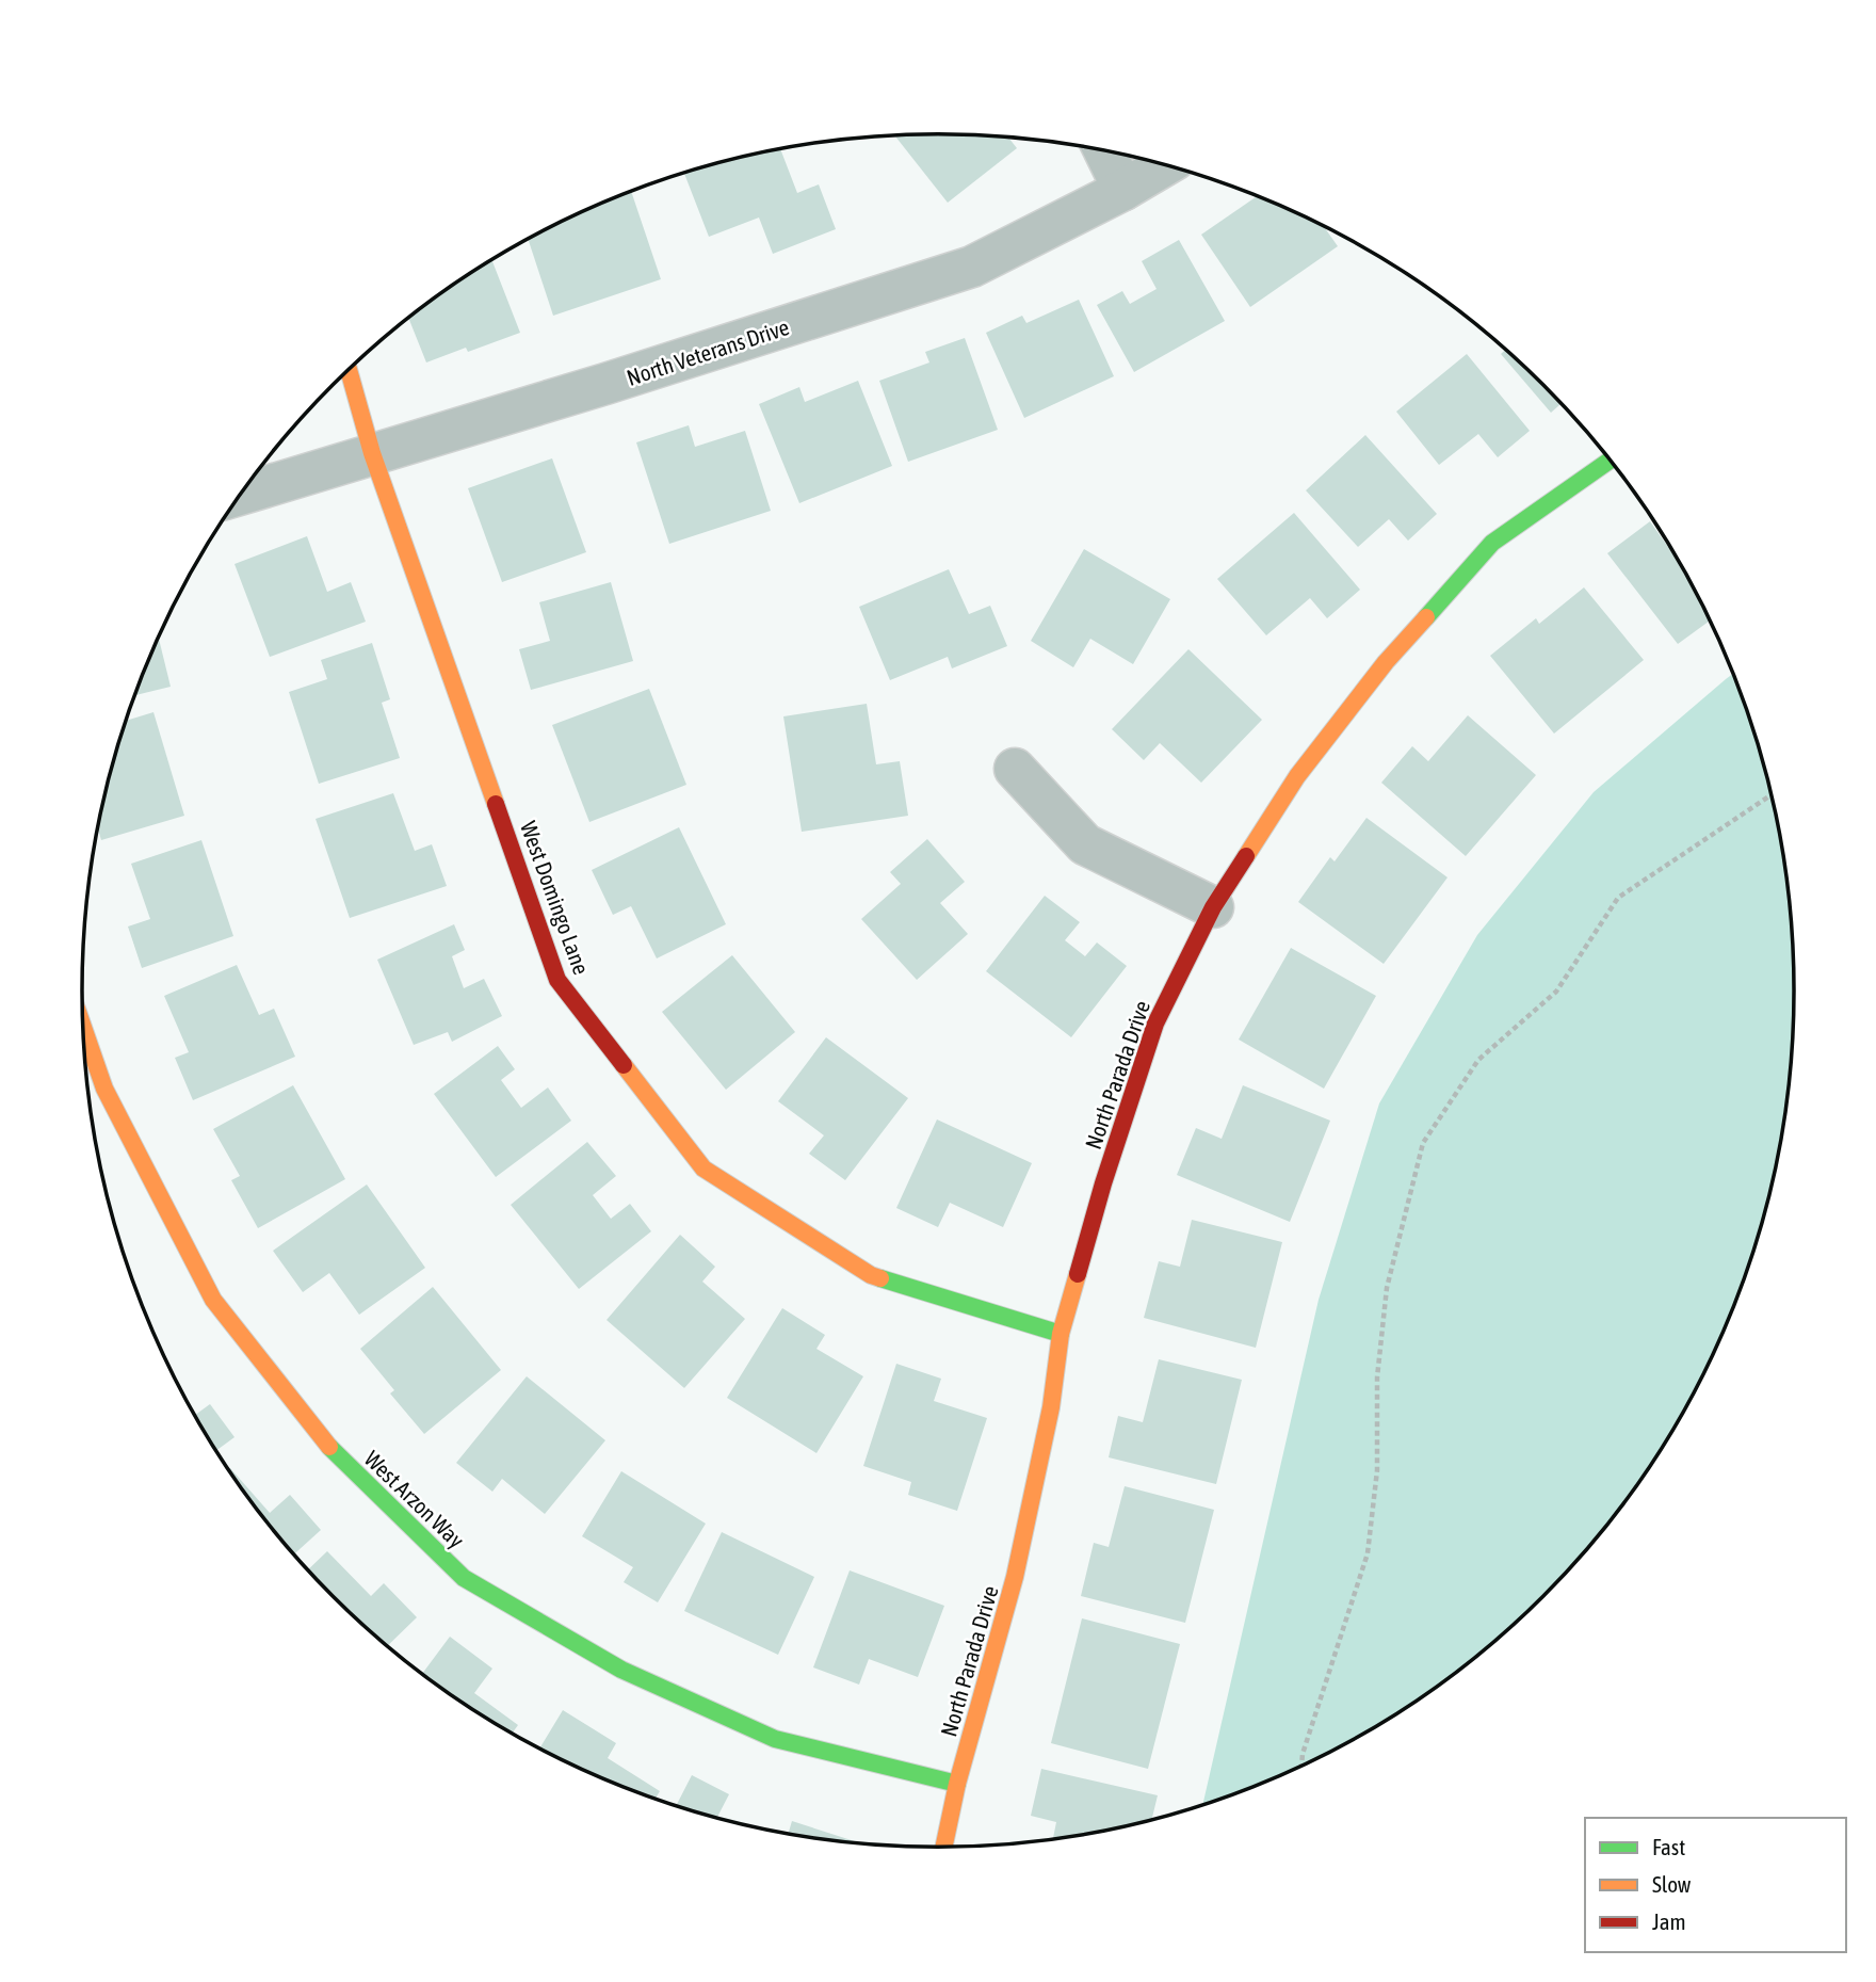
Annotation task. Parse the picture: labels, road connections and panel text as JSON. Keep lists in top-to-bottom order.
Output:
{
  "streets": {
    "street": [
      "North Veterans Drive",
      "West Domingo Lane",
      "North Parada Drive",
      "West Arzon Way"
    ]
  },
  "crossings": [
    ["North Veterans Drive", "West Domingo Lane"],
    ["West Domingo Lane", "North Parada Drive"],
    ["North Parada Drive", "West Arzon Way"]
  ],
  "legend": ["Fast", "Slow", "Jam"]
}
